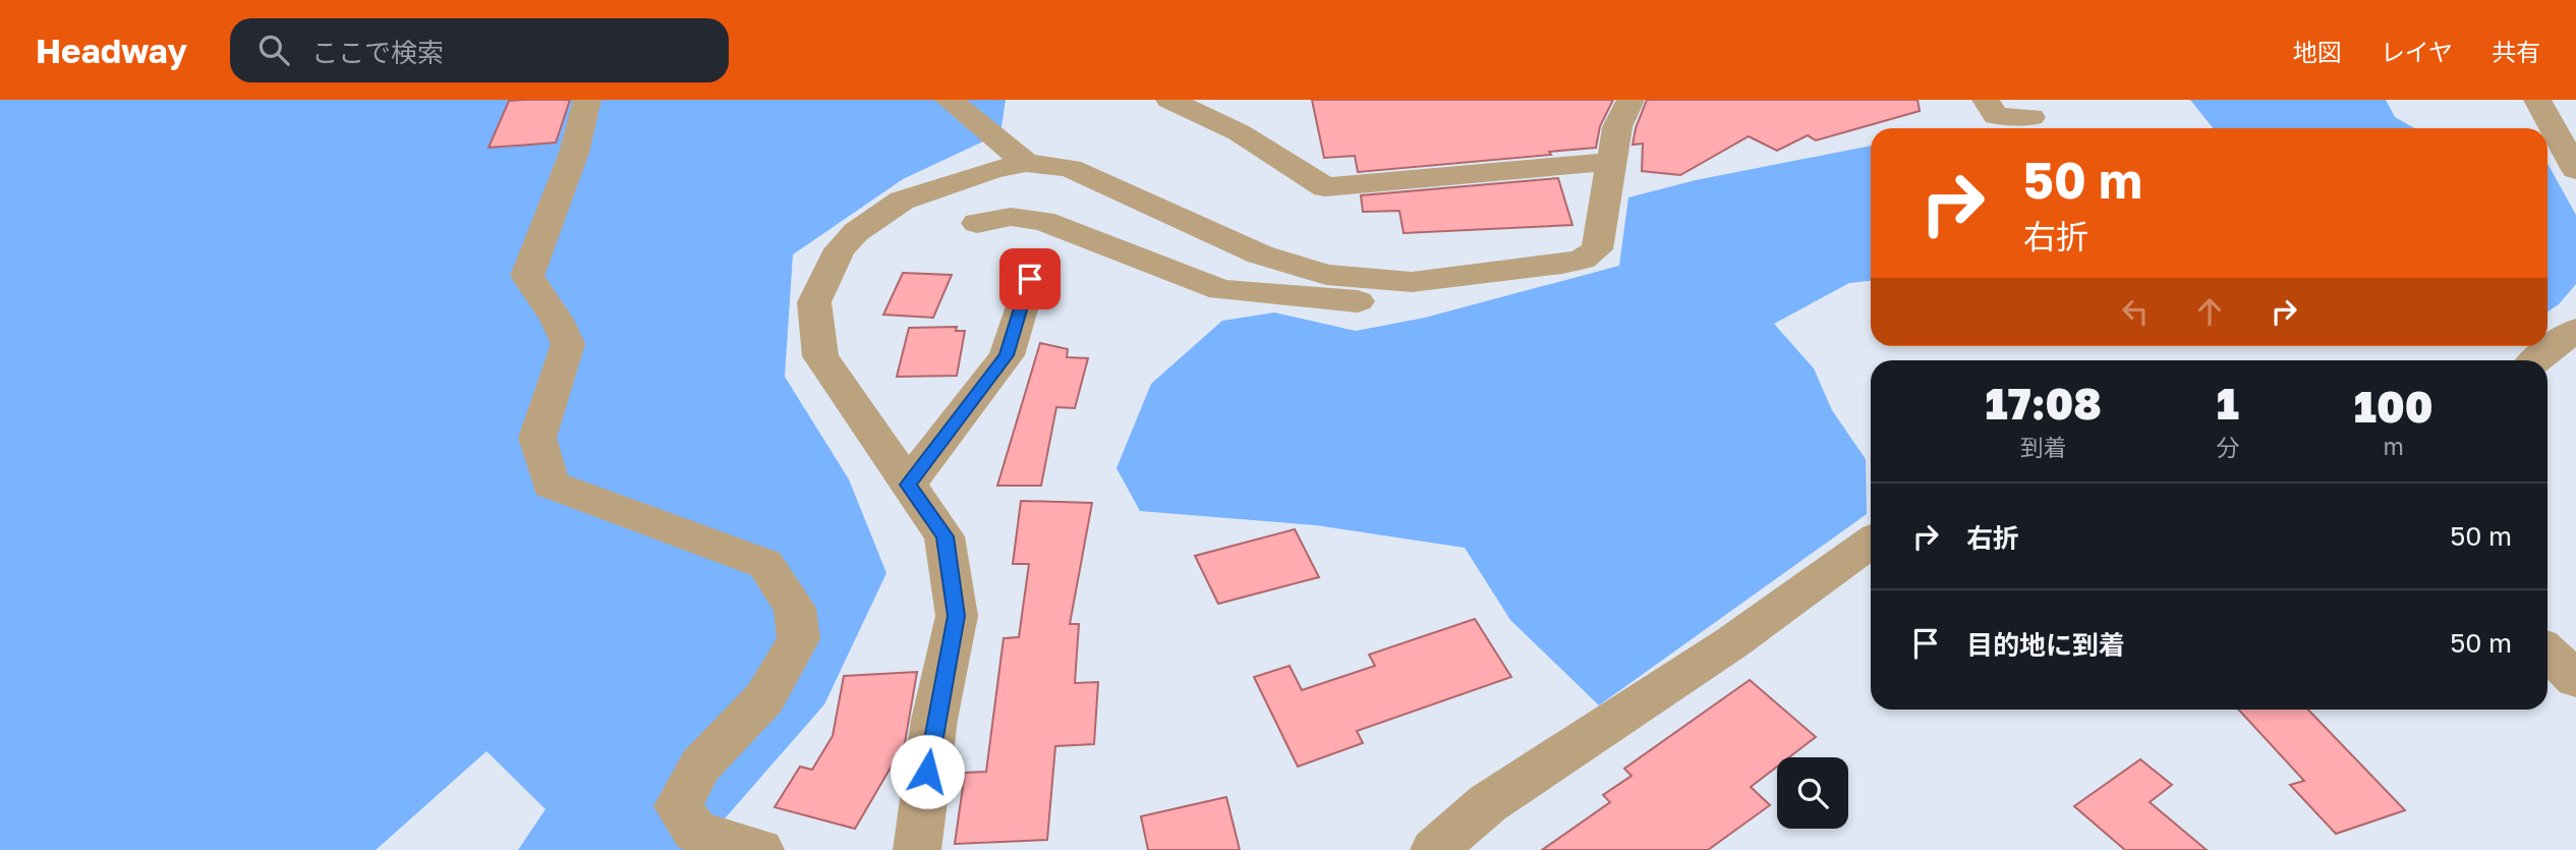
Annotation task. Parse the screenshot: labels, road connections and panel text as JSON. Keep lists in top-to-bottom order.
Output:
{
  "page": {
    "header": "Headway",
    "search": "ここで検索",
    "nav": ["地図", "レイヤ", "共有"],
    "turn": ["50 m", "右折"],
    "eta": [
      "17:08",
      "到着",
      "1",
      "分",
      "100",
      "m"
    ],
    "list": [
      {
        "name": "右折",
        "value": "50 m"
      },
      {
        "name": "目的地に到着",
        "value": "50 m"
      }
    ]
  }
}
